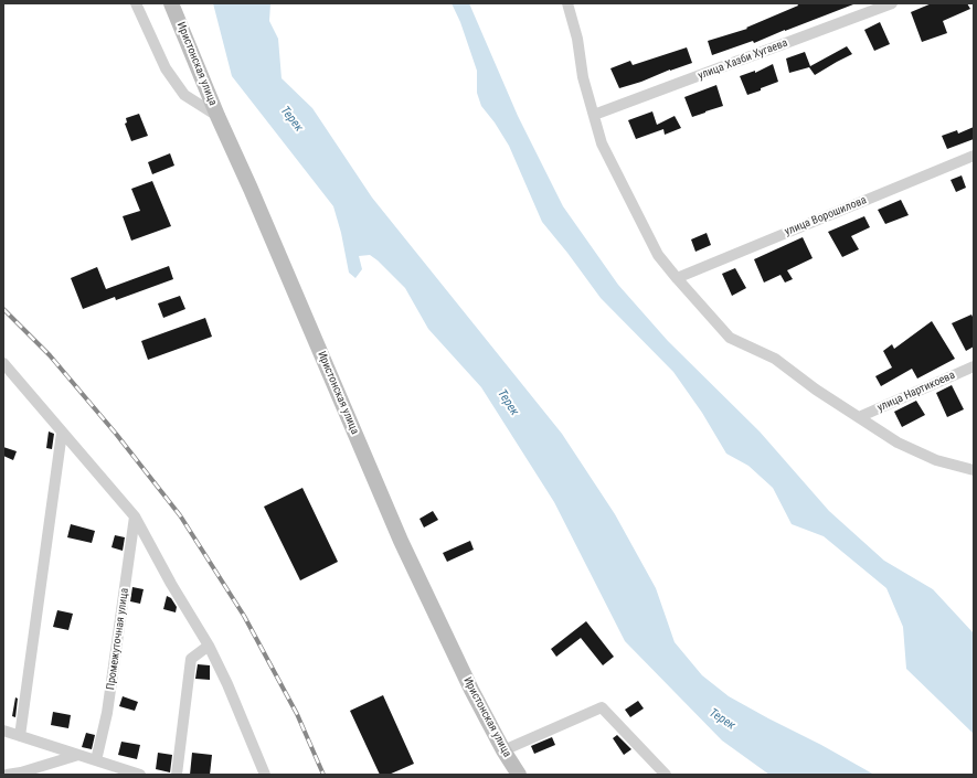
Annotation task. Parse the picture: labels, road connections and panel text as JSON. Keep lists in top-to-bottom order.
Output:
{
  "streets": {
    "main road": ["Иристонская улица"],
    "street": [
      "улица Хазби Хугаева",
      "улица Ворошилова",
      "улица Нартикоева",
      "Промежуточная улица"
    ]
  },
  "water": ["Терек"]
}
